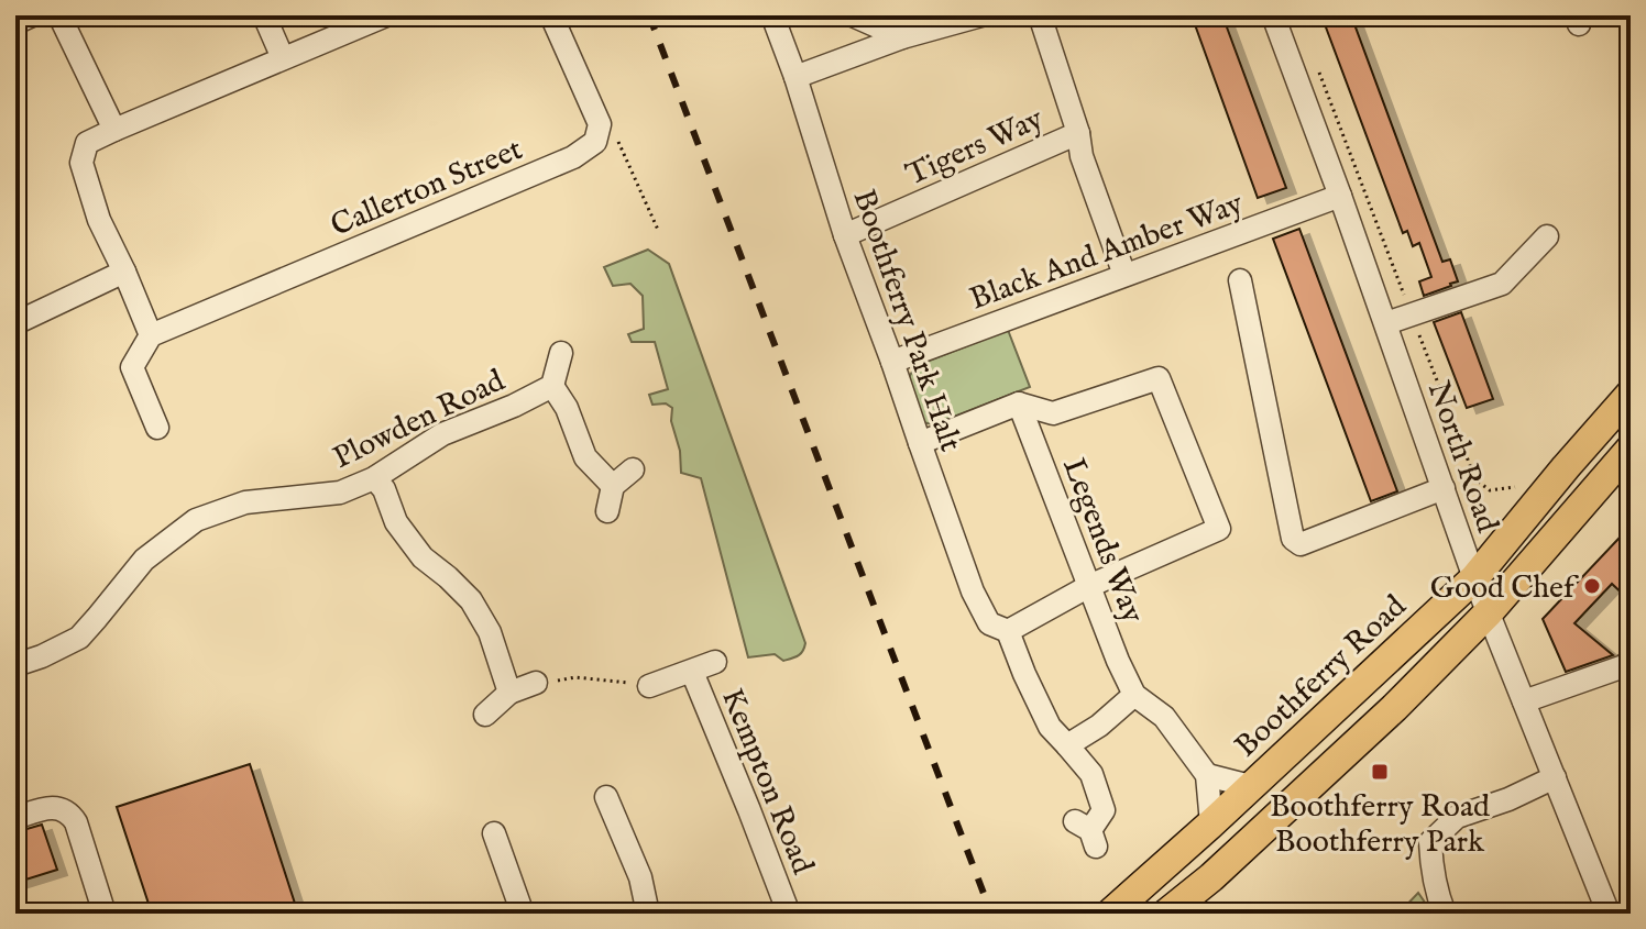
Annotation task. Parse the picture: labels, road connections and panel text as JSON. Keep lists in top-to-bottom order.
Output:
{
  "streets": {
    "main road": ["Boothferry Road"],
    "street": [
      "Tigers Way",
      "Callerton Street",
      "Black And Amber Way",
      "Boothferry Park Halt",
      "Plowden Road",
      "North Road",
      "Legends Way",
      "Kempton Road"
    ]
  },
  "crossings": [
    ["Tigers Way", "Boothferry Park Halt"],
    ["Black And Amber Way", "Boothferry Park Halt"],
    ["Black And Amber Way", "North Road"],
    ["North Road", "Boothferry Road"]
  ],
  "places": {
    "other": ["Good Chef"],
    "transit": ["Boothferry Road Boothferry Park"]
  }
}
